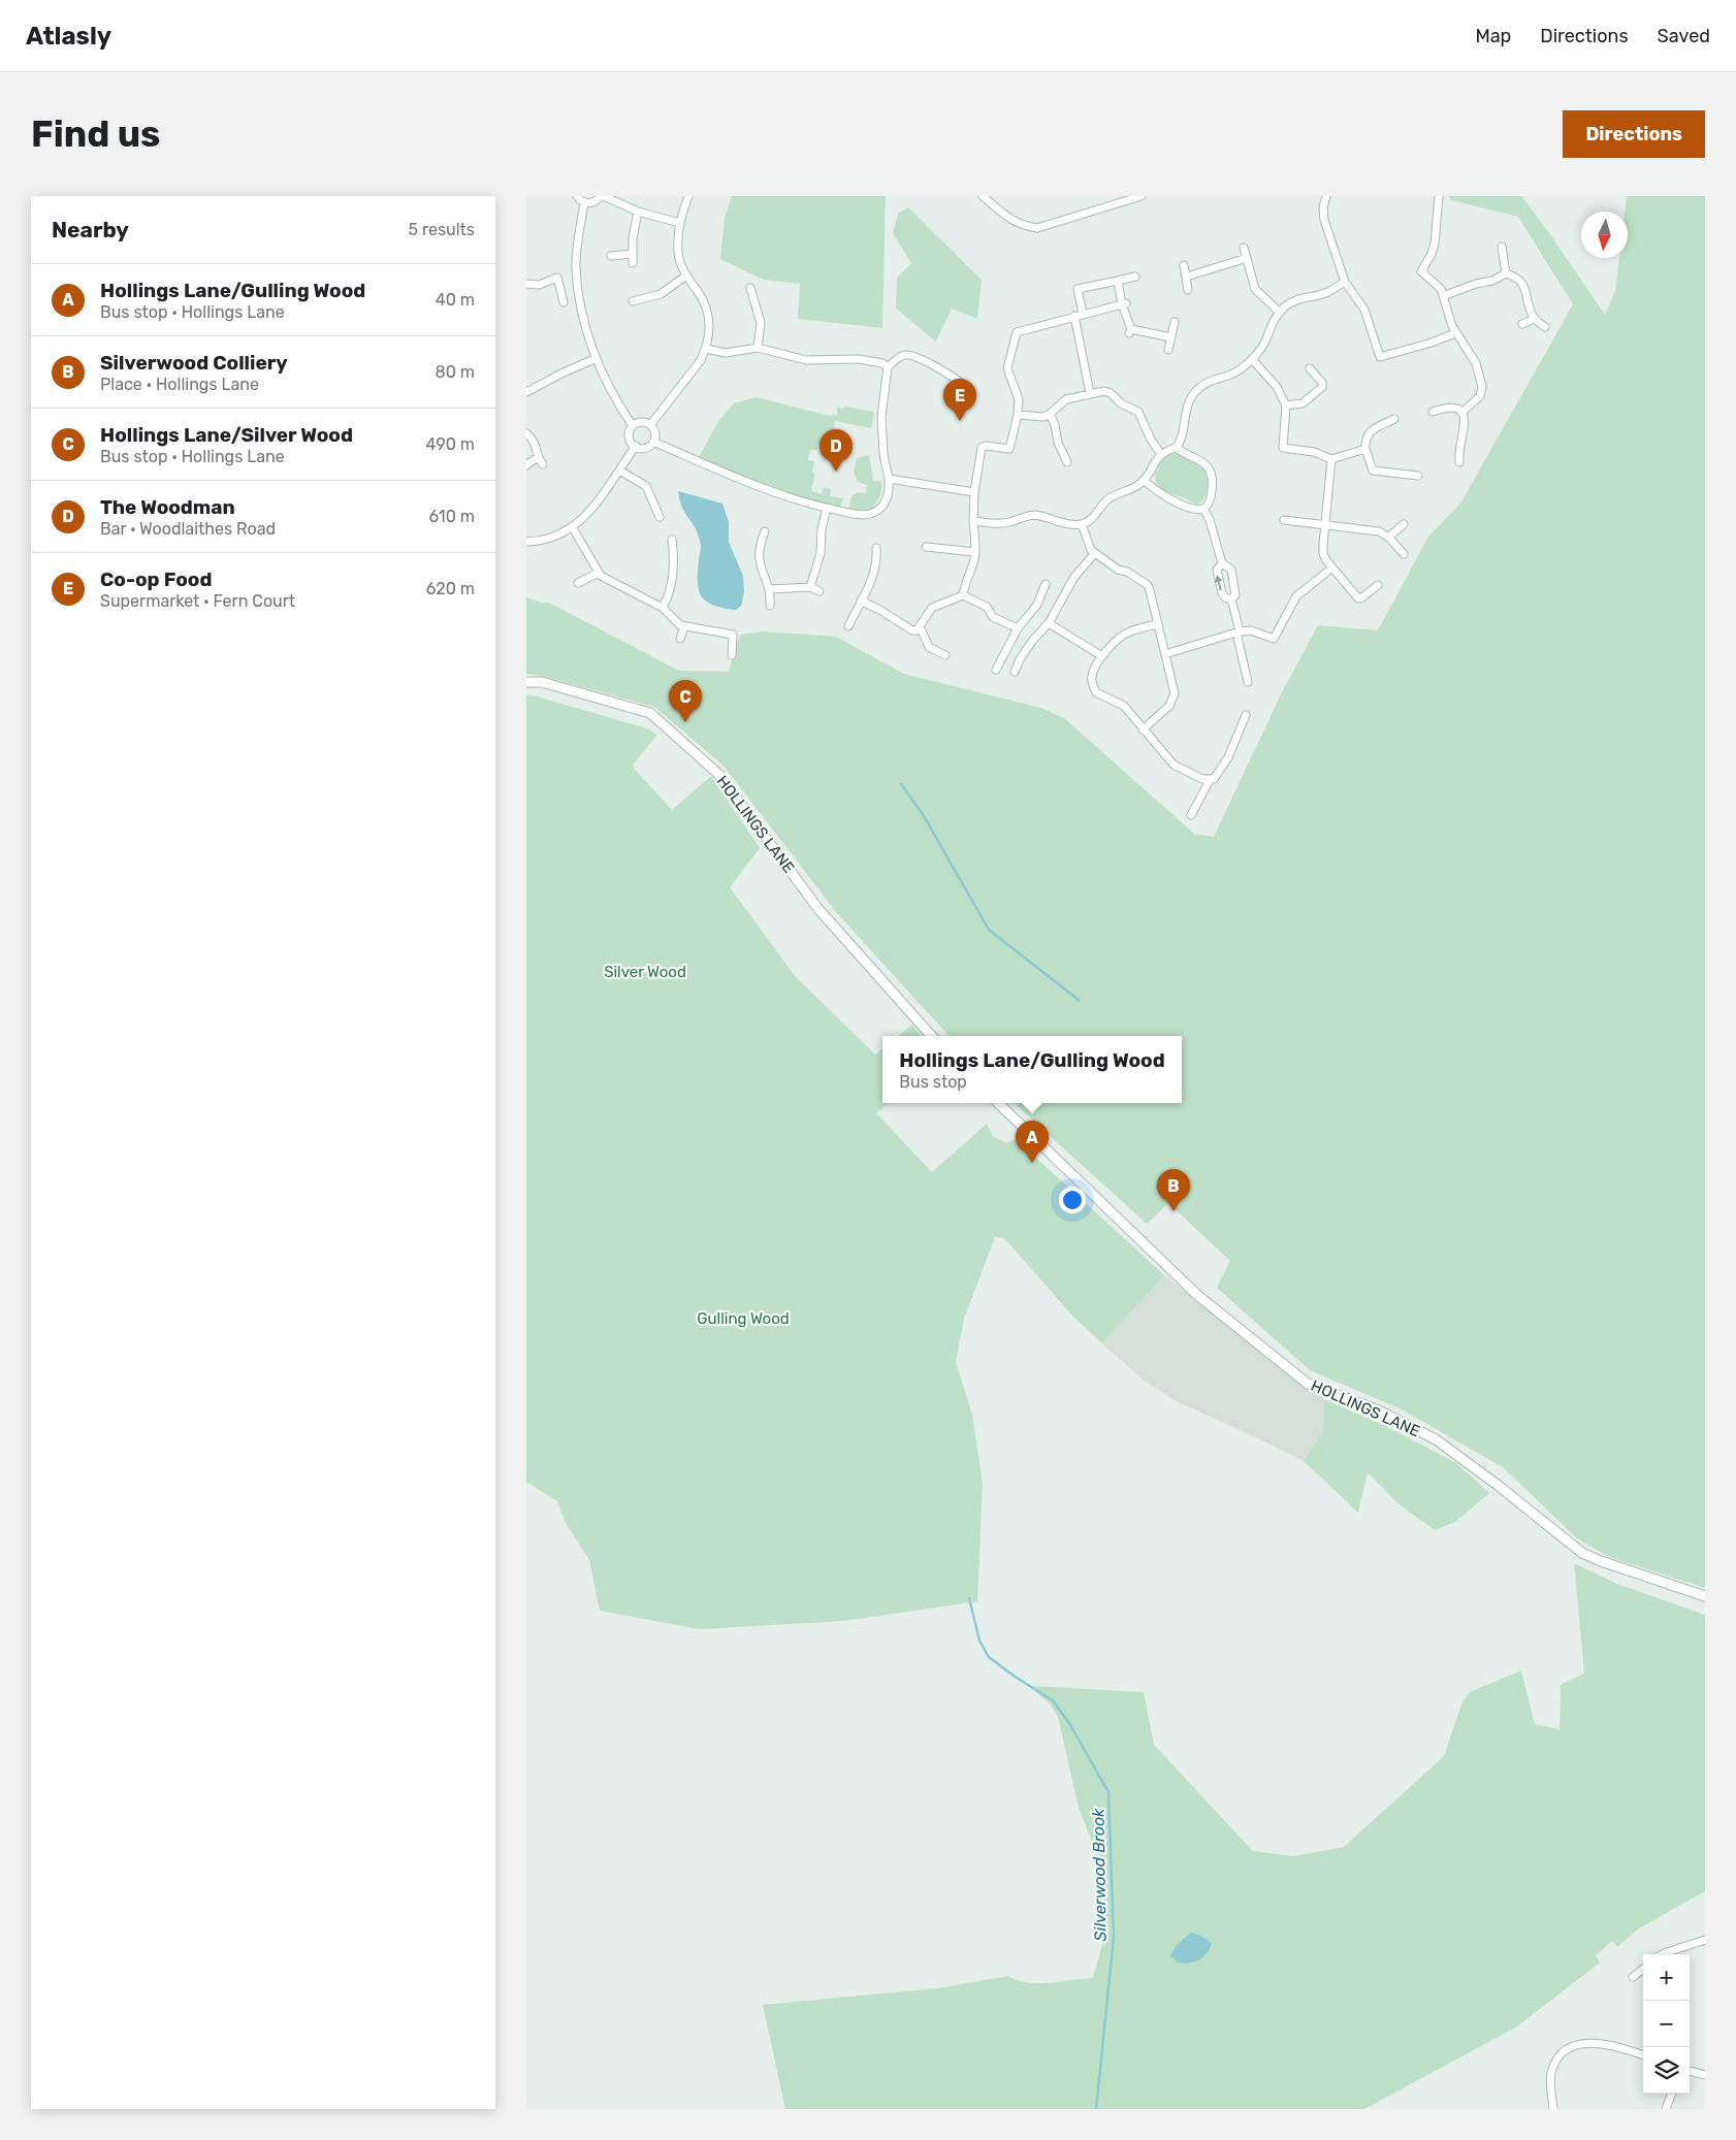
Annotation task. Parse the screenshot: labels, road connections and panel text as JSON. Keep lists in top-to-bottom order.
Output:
{
  "streets": {
    "street": ["HOLLINGS LANE"]
  },
  "water": ["Silverwood Brook"],
  "parks": ["Silver Wood", "Gulling Wood"],
  "north": "bottom",
  "page": {
    "header": "Atlasly",
    "nav": ["Map", "Directions", "Saved"],
    "buttons": "Directions",
    "title": "Find us",
    "heading": ["Nearby", "5 results"],
    "list": [
      {
        "mark": "A",
        "name": "Hollings Lane/Gulling Wood",
        "note": "Bus stop · Hollings Lane",
        "value": "40 m"
      },
      {
        "mark": "B",
        "name": "Silverwood Colliery",
        "note": "Place · Hollings Lane",
        "value": "80 m"
      },
      {
        "mark": "C",
        "name": "Hollings Lane/Silver Wood",
        "note": "Bus stop · Hollings Lane",
        "value": "490 m"
      },
      {
        "mark": "D",
        "name": "The Woodman",
        "note": "Bar · Woodlaithes Road",
        "value": "610 m"
      },
      {
        "mark": "E",
        "name": "Co-op Food",
        "note": "Supermarket · Fern Court",
        "value": "620 m"
      }
    ],
    "pins": [
      "E",
      "D",
      "C",
      "A",
      "B"
    ],
    "popup": ["Hollings Lane/Gulling Wood", "Bus stop"],
    "map_buttons": ["+", "−"]
  }
}
